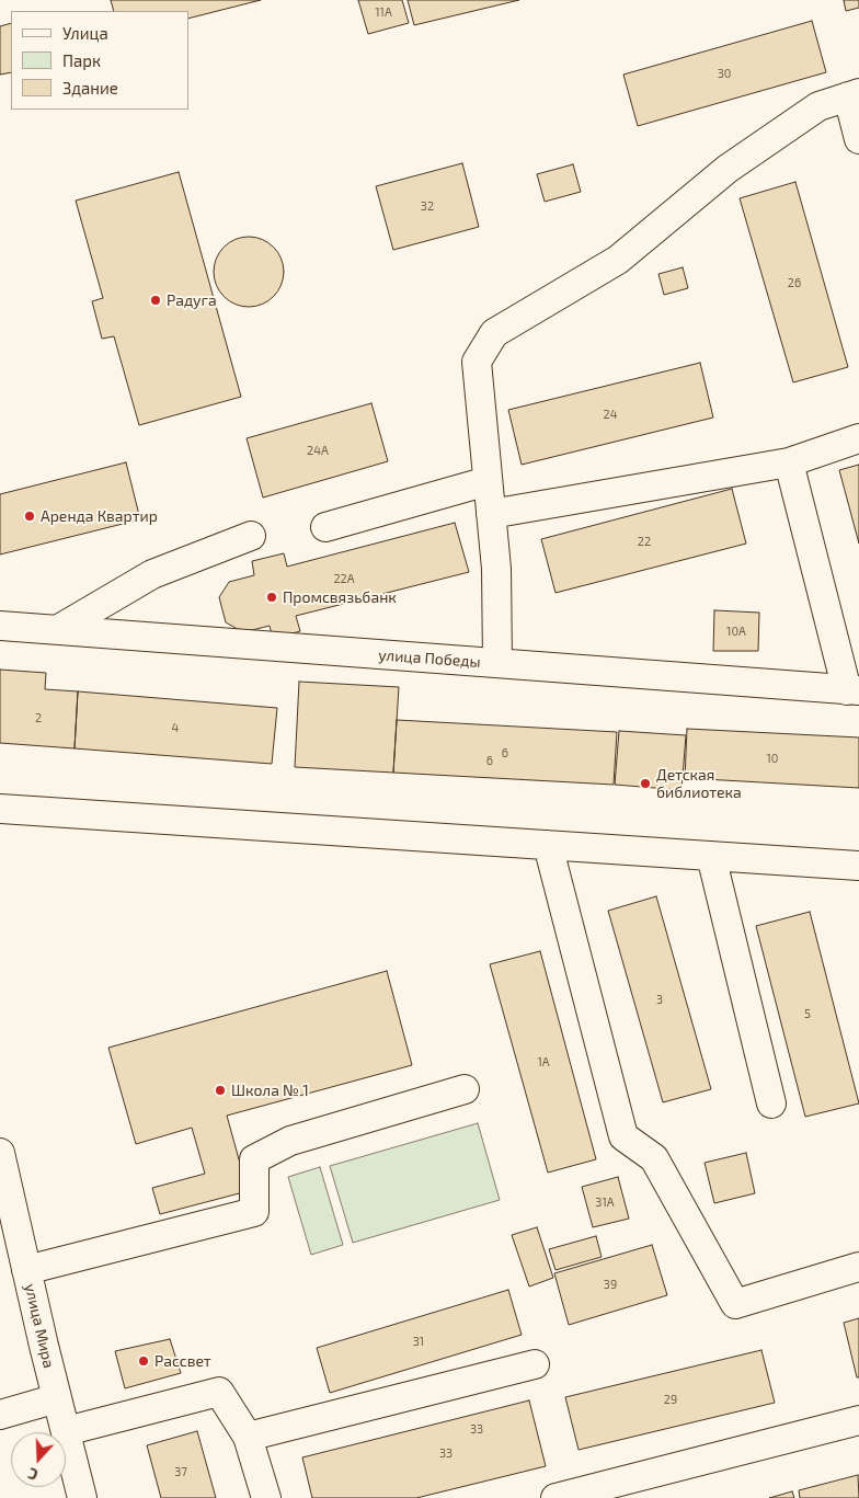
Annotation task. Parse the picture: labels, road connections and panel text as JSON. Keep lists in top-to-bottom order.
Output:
{
  "streets": {
    "street": ["улица Победы", "улица Мира"]
  },
  "places": [
    "Радуга",
    "Аренда Квартир",
    "Промсвязьбанк",
    "Детская библиотека",
    "Школа № 1",
    "Рассвет"
  ],
  "house_numbers": [
    "11А",
    "30",
    "32",
    "26",
    "24",
    "24А",
    "22",
    "22А",
    "10А",
    "2",
    "4",
    "6",
    "10",
    "6",
    "3",
    "5",
    "1А",
    "31А",
    "39",
    "31",
    "29",
    "33",
    "33",
    "37"
  ],
  "legend": ["Улица", "Парк", "Здание"],
  "north": "bottom"
}
